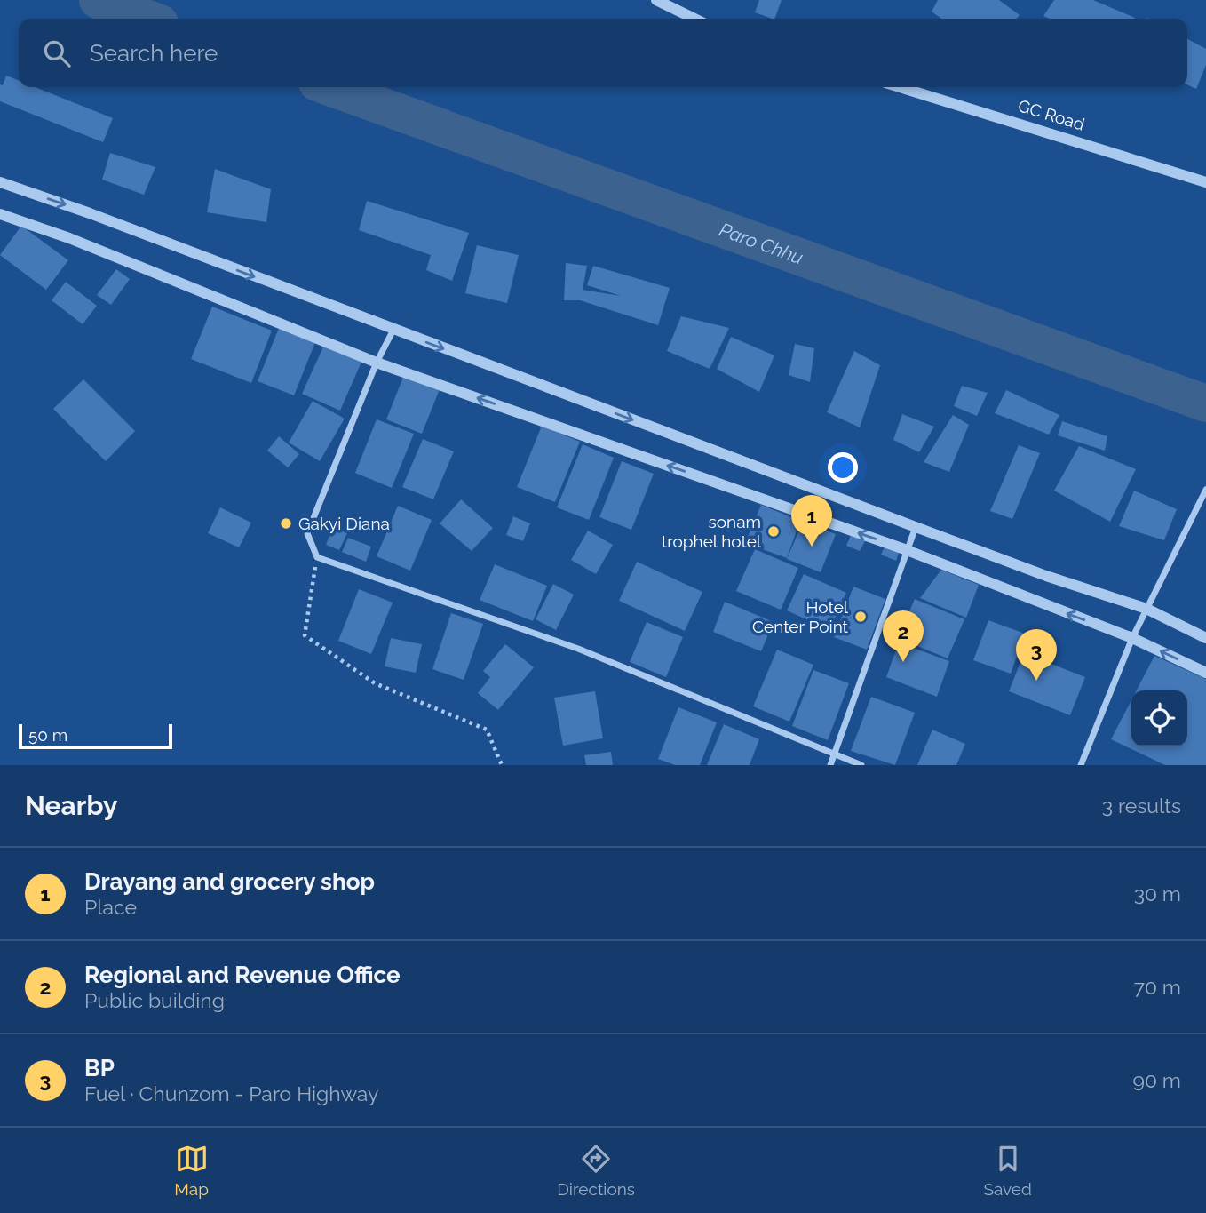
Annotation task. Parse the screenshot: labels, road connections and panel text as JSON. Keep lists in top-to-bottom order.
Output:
{
  "streets": {
    "street": ["GC Road"]
  },
  "water": ["Paro Chhu"],
  "places": ["Gakyi Diana", "sonam trophel hotel", "Hotel Center Point"],
  "scale_bar": "50 m",
  "page": {
    "search": "Search here",
    "pins": ["1", "2", "3"],
    "scale": "50 m",
    "heading": ["Nearby", "3 results"],
    "list": [
      {
        "mark": "1",
        "name": "Drayang and grocery shop",
        "note": "Place",
        "value": "30 m"
      },
      {
        "mark": "2",
        "name": "Regional and Revenue Office",
        "note": "Public building",
        "value": "70 m"
      },
      {
        "mark": "3",
        "name": "BP",
        "note": "Fuel · Chunzom - Paro Highway",
        "value": "90 m"
      }
    ],
    "nav": ["Map", "Directions", "Saved"]
  }
}
